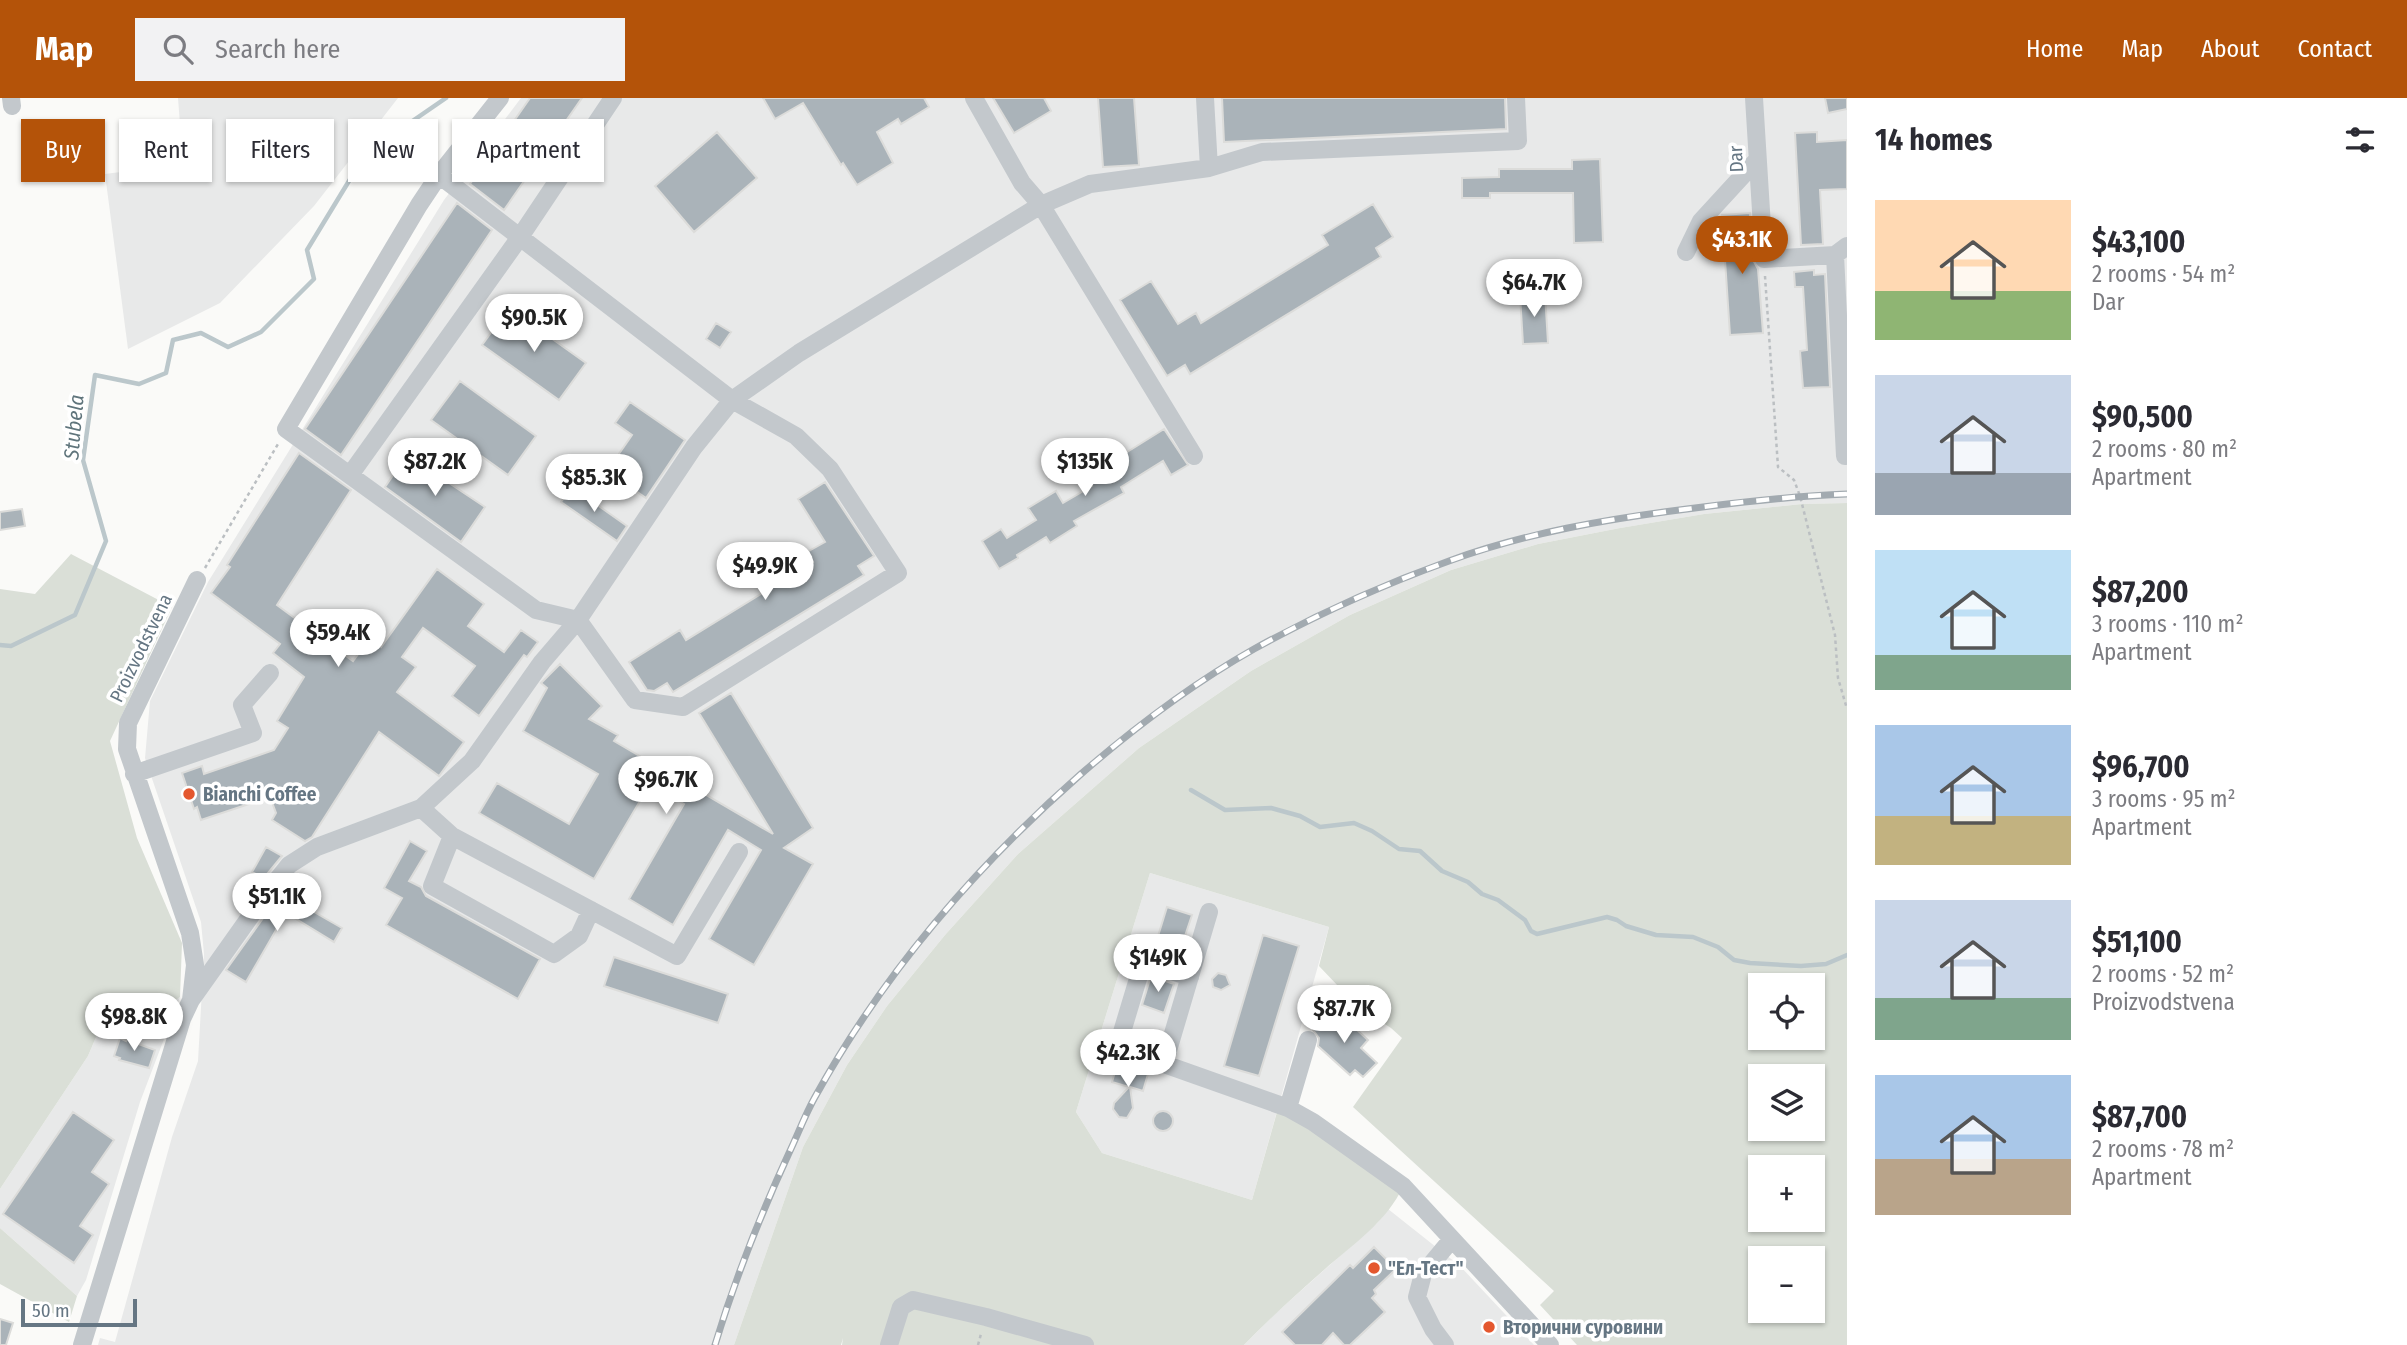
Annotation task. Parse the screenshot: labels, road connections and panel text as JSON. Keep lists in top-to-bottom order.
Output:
{
  "streets": {
    "street": ["Dar", "Proizvodstvena"]
  },
  "water": ["Stubela"],
  "places": ["Bianchi Coffee", "\"Ел-Тест\"", "Вторични суровини"],
  "scale_bar": "50 m",
  "page": {
    "header": "Map",
    "search": "Search here",
    "nav": [
      "Home",
      "Map",
      "About",
      "Contact"
    ],
    "heading": "14 homes",
    "chip": [
      "Buy",
      "Rent",
      "Filters",
      "New",
      "Apartment"
    ],
    "list": [
      {
        "name": "$43,100",
        "note": "2 rooms · 54 m² · Dar"
      },
      {
        "name": "$90,500",
        "note": "2 rooms · 80 m² · Apartment"
      },
      {
        "name": "$87,200",
        "note": "3 rooms · 110 m² · Apartment"
      },
      {
        "name": "$96,700",
        "note": "3 rooms · 95 m² · Apartment"
      },
      {
        "name": "$51,100",
        "note": "2 rooms · 52 m² · Proizvodstvena"
      },
      {
        "name": "$87,700",
        "note": "2 rooms · 78 m² · Apartment"
      }
    ],
    "price": [
      "$43.1K",
      "$64.7K",
      "$90.5K",
      "$87.2K",
      "$135K",
      "$85.3K",
      "$49.9K",
      "$59.4K",
      "$96.7K",
      "$51.1K",
      "$149K",
      "$87.7K",
      "$98.8K",
      "$42.3K"
    ],
    "map_buttons": ["+", "−"],
    "scale": "50 m"
  }
}
